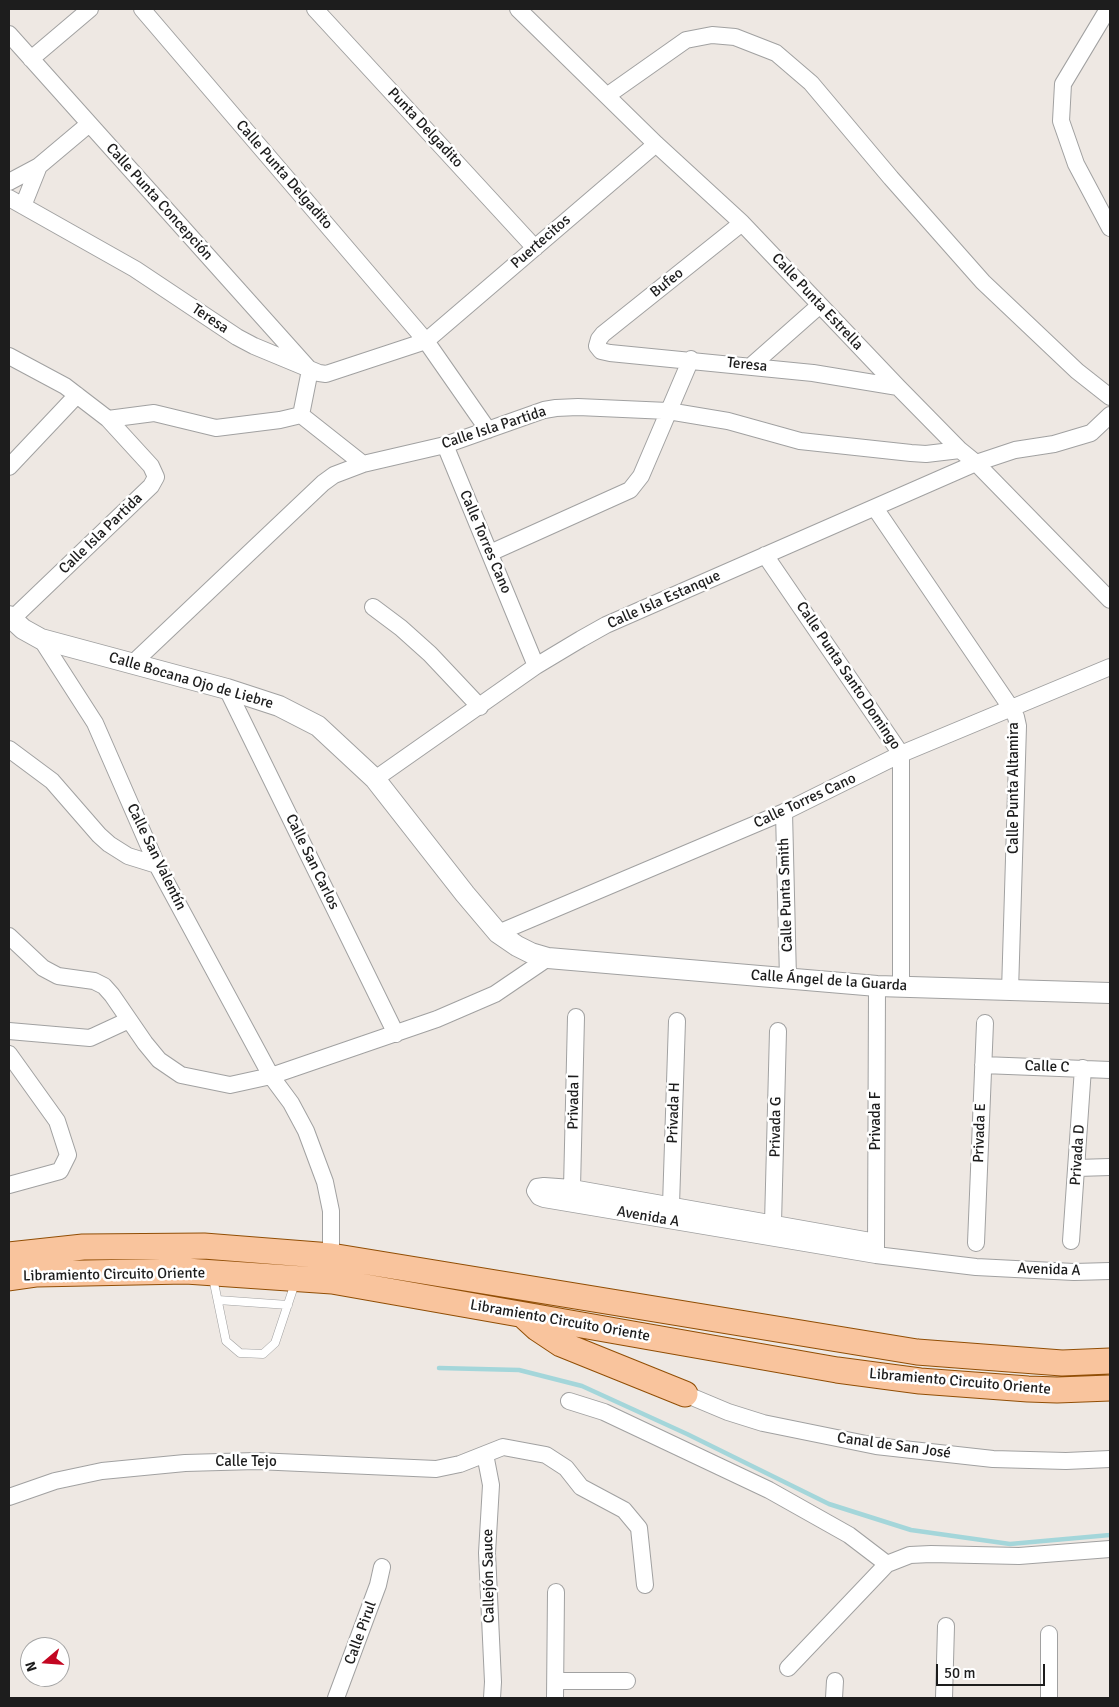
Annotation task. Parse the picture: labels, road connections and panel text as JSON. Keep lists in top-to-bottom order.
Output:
{
  "streets": {
    "main road": ["Libramiento Circuito Oriente"],
    "street": [
      "Punta Delgadito",
      "Calle Punta Delgadito",
      "Calle Punta Concepción",
      "Puertecitos",
      "Bufeo",
      "Calle Punta Estrella",
      "Teresa",
      "Calle Isla Partida",
      "Calle Torres Cano",
      "Calle Isla Estanque",
      "Calle Punta Santo Domingo",
      "Calle Bocana Ojo de Liebre",
      "Calle Punta Altamira",
      "Calle San Valentín",
      "Calle San Carlos",
      "Calle Punta Smith",
      "Calle Ángel de la Guarda",
      "Calle C",
      "Privada I",
      "Privada H",
      "Privada F",
      "Privada G",
      "Privada E",
      "Privada D",
      "Avenida A",
      "Canal de San José",
      "Calle Tejo",
      "Callejón Sauce",
      "Calle Pirul"
    ]
  },
  "crossings": [
    ["Punta Delgadito", "Puertecitos"],
    ["Calle Punta Delgadito", "Puertecitos"],
    ["Calle Punta Delgadito", "Teresa"],
    ["Calle Punta Concepción", "Teresa"],
    ["Puertecitos", "Calle Punta Estrella"],
    ["Puertecitos", "Teresa"],
    ["Bufeo", "Calle Punta Estrella"],
    ["Bufeo", "Teresa"],
    ["Calle Punta Estrella", "Teresa"],
    ["Calle Punta Estrella", "Calle Isla Partida"],
    ["Calle Punta Estrella", "Calle Isla Estanque"],
    ["Calle Isla Partida", "Calle Torres Cano"],
    ["Calle Isla Partida", "Calle Bocana Ojo de Liebre"],
    ["Calle Torres Cano", "Calle Isla Estanque"],
    ["Calle Torres Cano", "Calle Punta Santo Domingo"],
    ["Calle Torres Cano", "Calle Bocana Ojo de Liebre"],
    ["Calle Torres Cano", "Calle Punta Altamira"],
    ["Calle Torres Cano", "Calle Punta Smith"],
    ["Calle Isla Estanque", "Calle Punta Santo Domingo"],
    ["Calle Isla Estanque", "Calle Bocana Ojo de Liebre"],
    ["Calle Isla Estanque", "Calle Punta Altamira"],
    ["Calle Punta Santo Domingo", "Calle Ángel de la Guarda"],
    ["Calle Bocana Ojo de Liebre", "Calle San Valentín"],
    ["Calle Bocana Ojo de Liebre", "Calle San Carlos"],
    ["Calle Bocana Ojo de Liebre", "Calle Ángel de la Guarda"],
    ["Calle Punta Altamira", "Calle Ángel de la Guarda"],
    ["Calle San Valentín", "Libramiento Circuito Oriente"],
    ["Calle Punta Smith", "Calle Ángel de la Guarda"],
    ["Calle Ángel de la Guarda", "Privada F"],
    ["Calle C", "Privada E"],
    ["Calle C", "Privada D"],
    ["Privada I", "Avenida A"],
    ["Privada H", "Avenida A"],
    ["Privada F", "Avenida A"],
    ["Privada G", "Avenida A"],
    ["Calle Tejo", "Callejón Sauce"]
  ],
  "scale_bar": "50 m",
  "north": "left"
}
